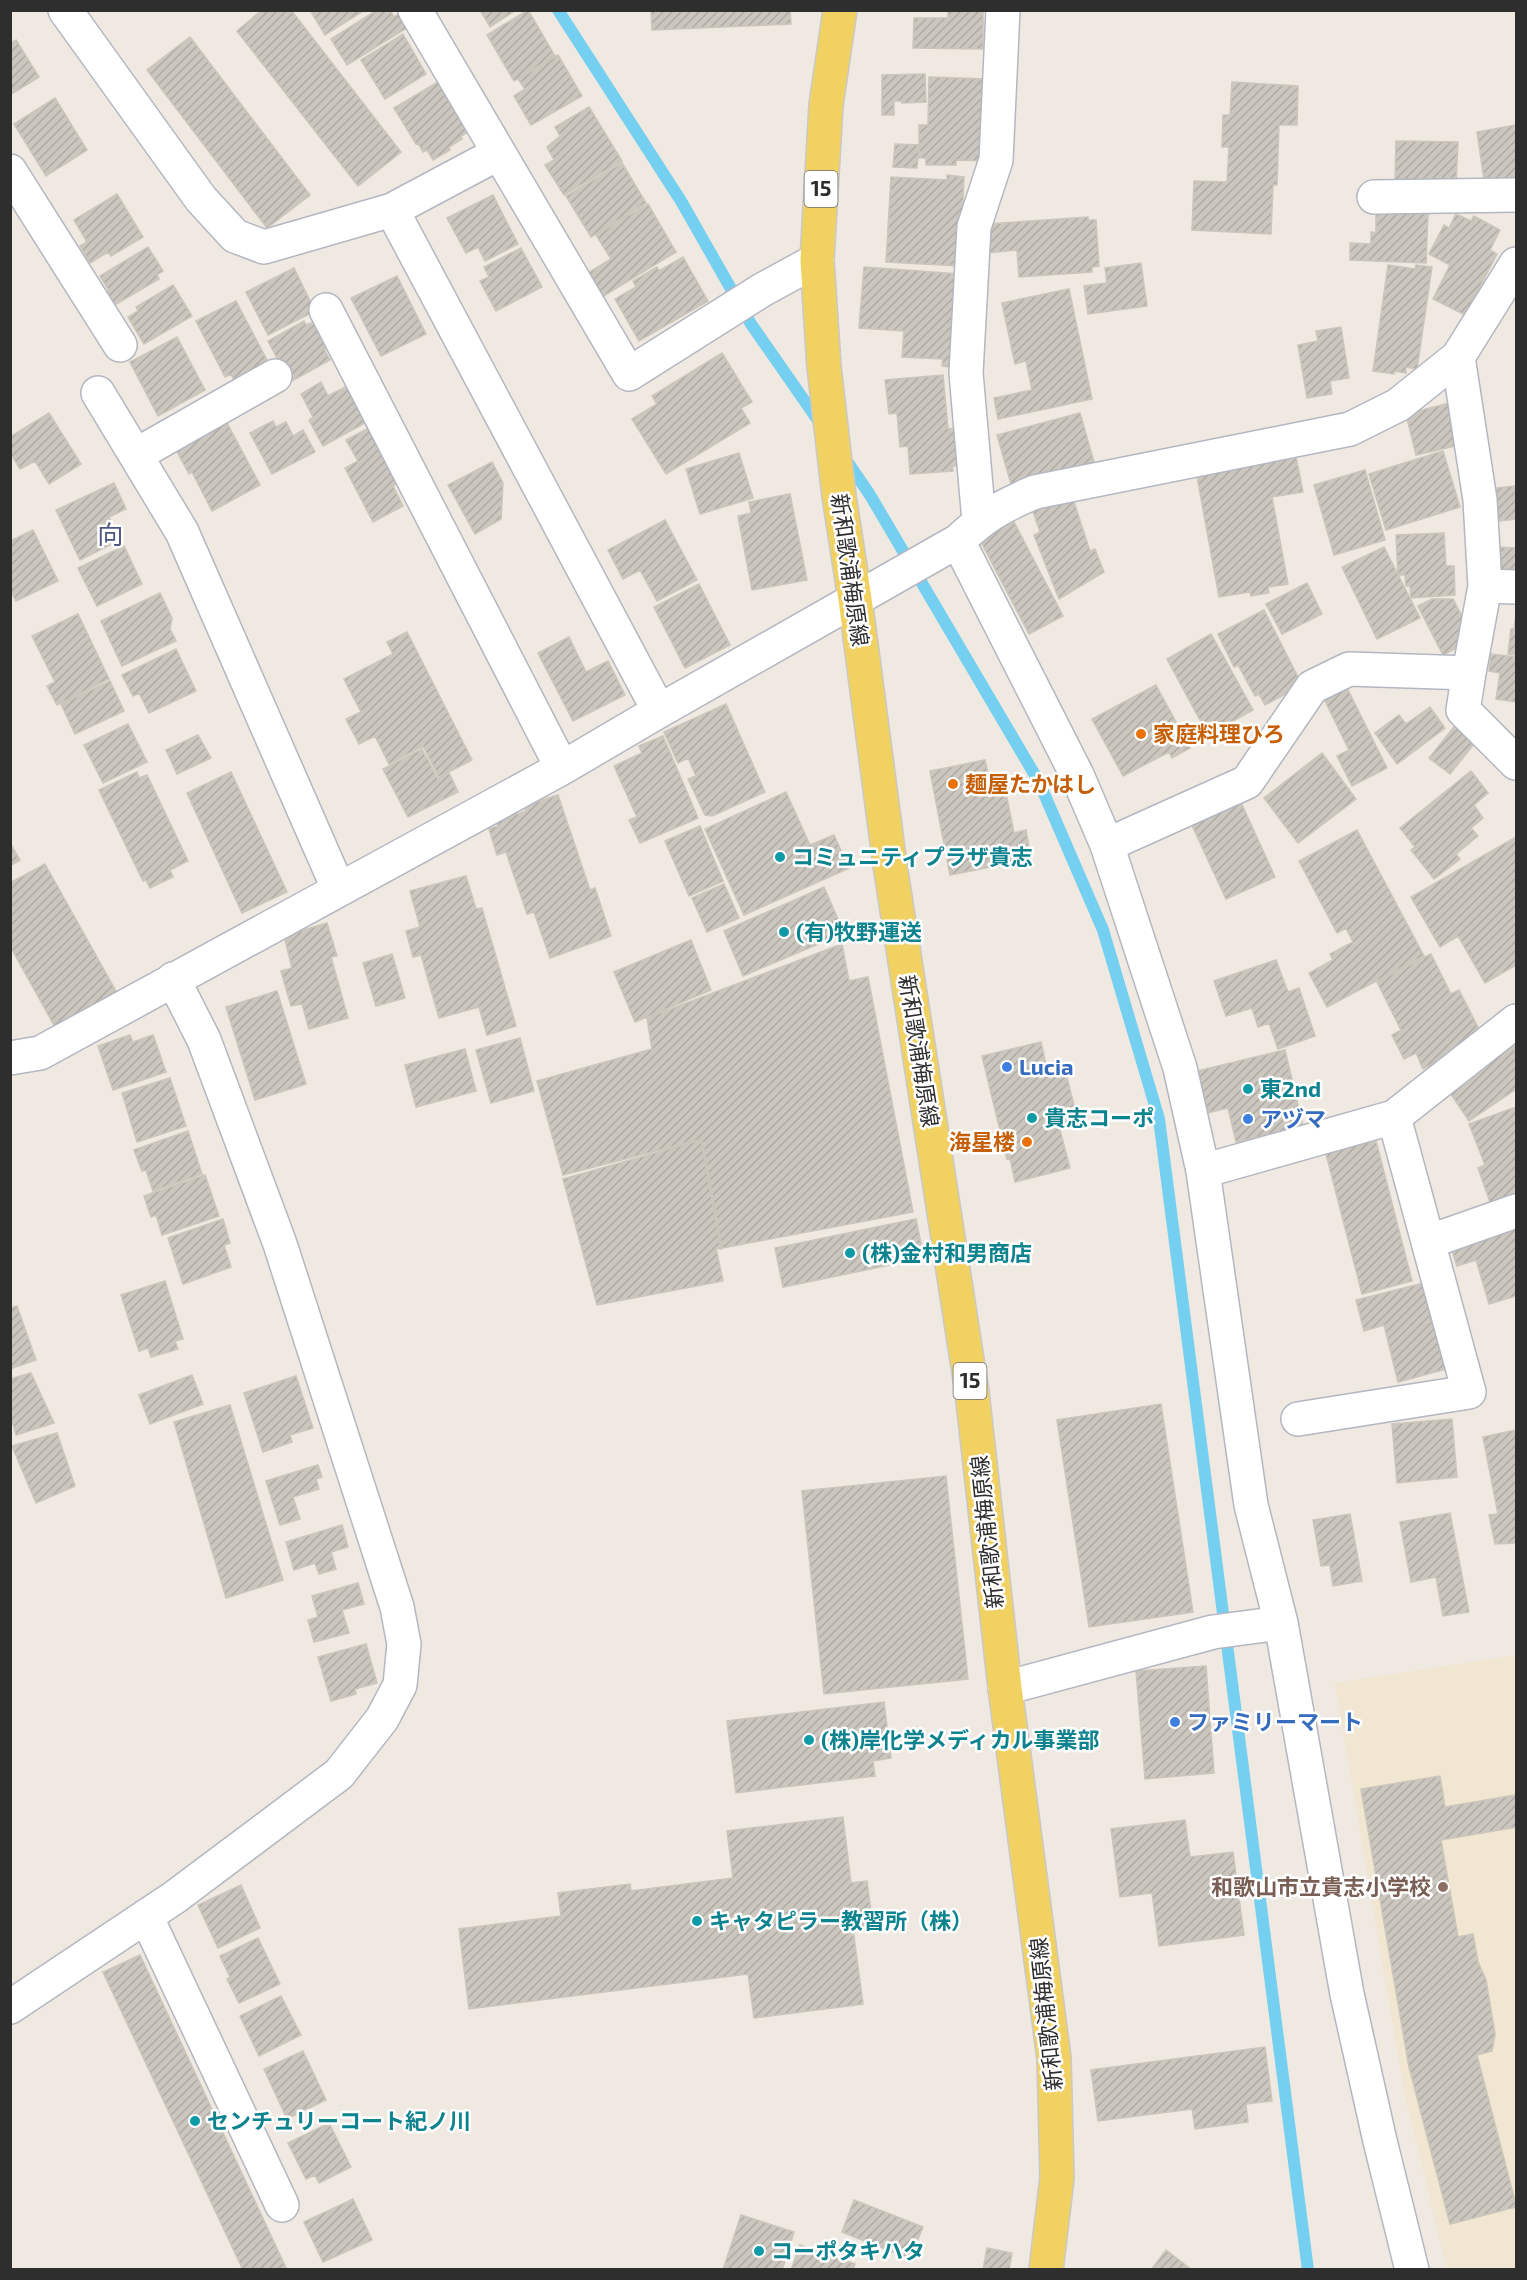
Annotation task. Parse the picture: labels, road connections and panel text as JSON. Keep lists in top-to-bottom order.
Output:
{
  "streets": {
    "main road": ["15", "新和歌浦梅原線"]
  },
  "districts": ["向"],
  "places": [
    "家庭料理ひろ",
    "麺屋たかはし",
    "コミュニティプラザ貴志",
    "(有)牧野運送",
    "Lucia",
    "東2nd",
    "貴志コーポ",
    "アヅマ",
    "海星楼",
    "(株)金村和男商店",
    "ファミリーマート",
    "(株)岸化学メディカル事業部",
    "和歌山市立貴志小学校",
    "キャタピラー教習所（株）",
    "センチュリーコート紀ノ川",
    "コーポタキハタ"
  ]
}
